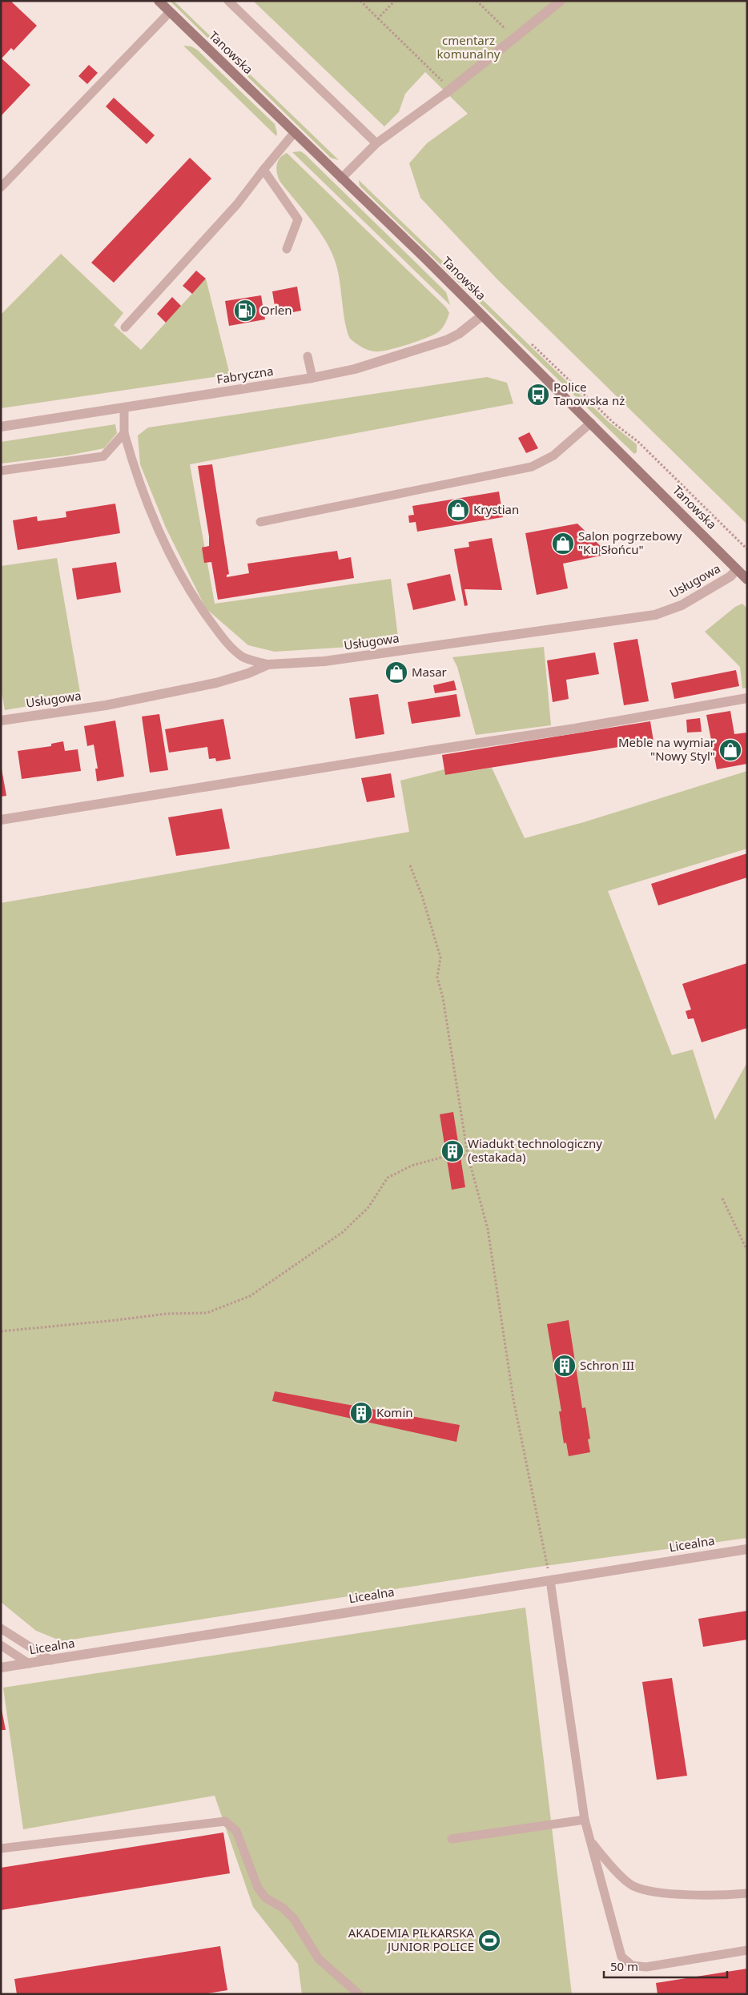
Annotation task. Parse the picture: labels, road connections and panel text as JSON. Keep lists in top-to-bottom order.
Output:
{
  "streets": {
    "main road": ["Tanowska"],
    "street": ["Fabryczna", "Usługowa", "Licealna"]
  },
  "crossings": [
    ["Tanowska", "Fabryczna"],
    ["Tanowska", "Usługowa"]
  ],
  "parks": ["cmentarz komunalny"],
  "places": {
    "fuel station": ["Orlen"],
    "bus stop": ["Police Tanowska nż"],
    "shop": [
      "Krystian",
      "Salon pogrzebowy \"Ku Słońcu\"",
      "Masar",
      "Meble na wymiar \"Nowy Styl\""
    ],
    "building": ["Wiadukt technologiczny (estakada)", "Schron III", "Komin"],
    "sports": ["AKADEMIA PIŁKARSKA JUNIOR POLICE"]
  },
  "scale_bar": "50 m"
}
